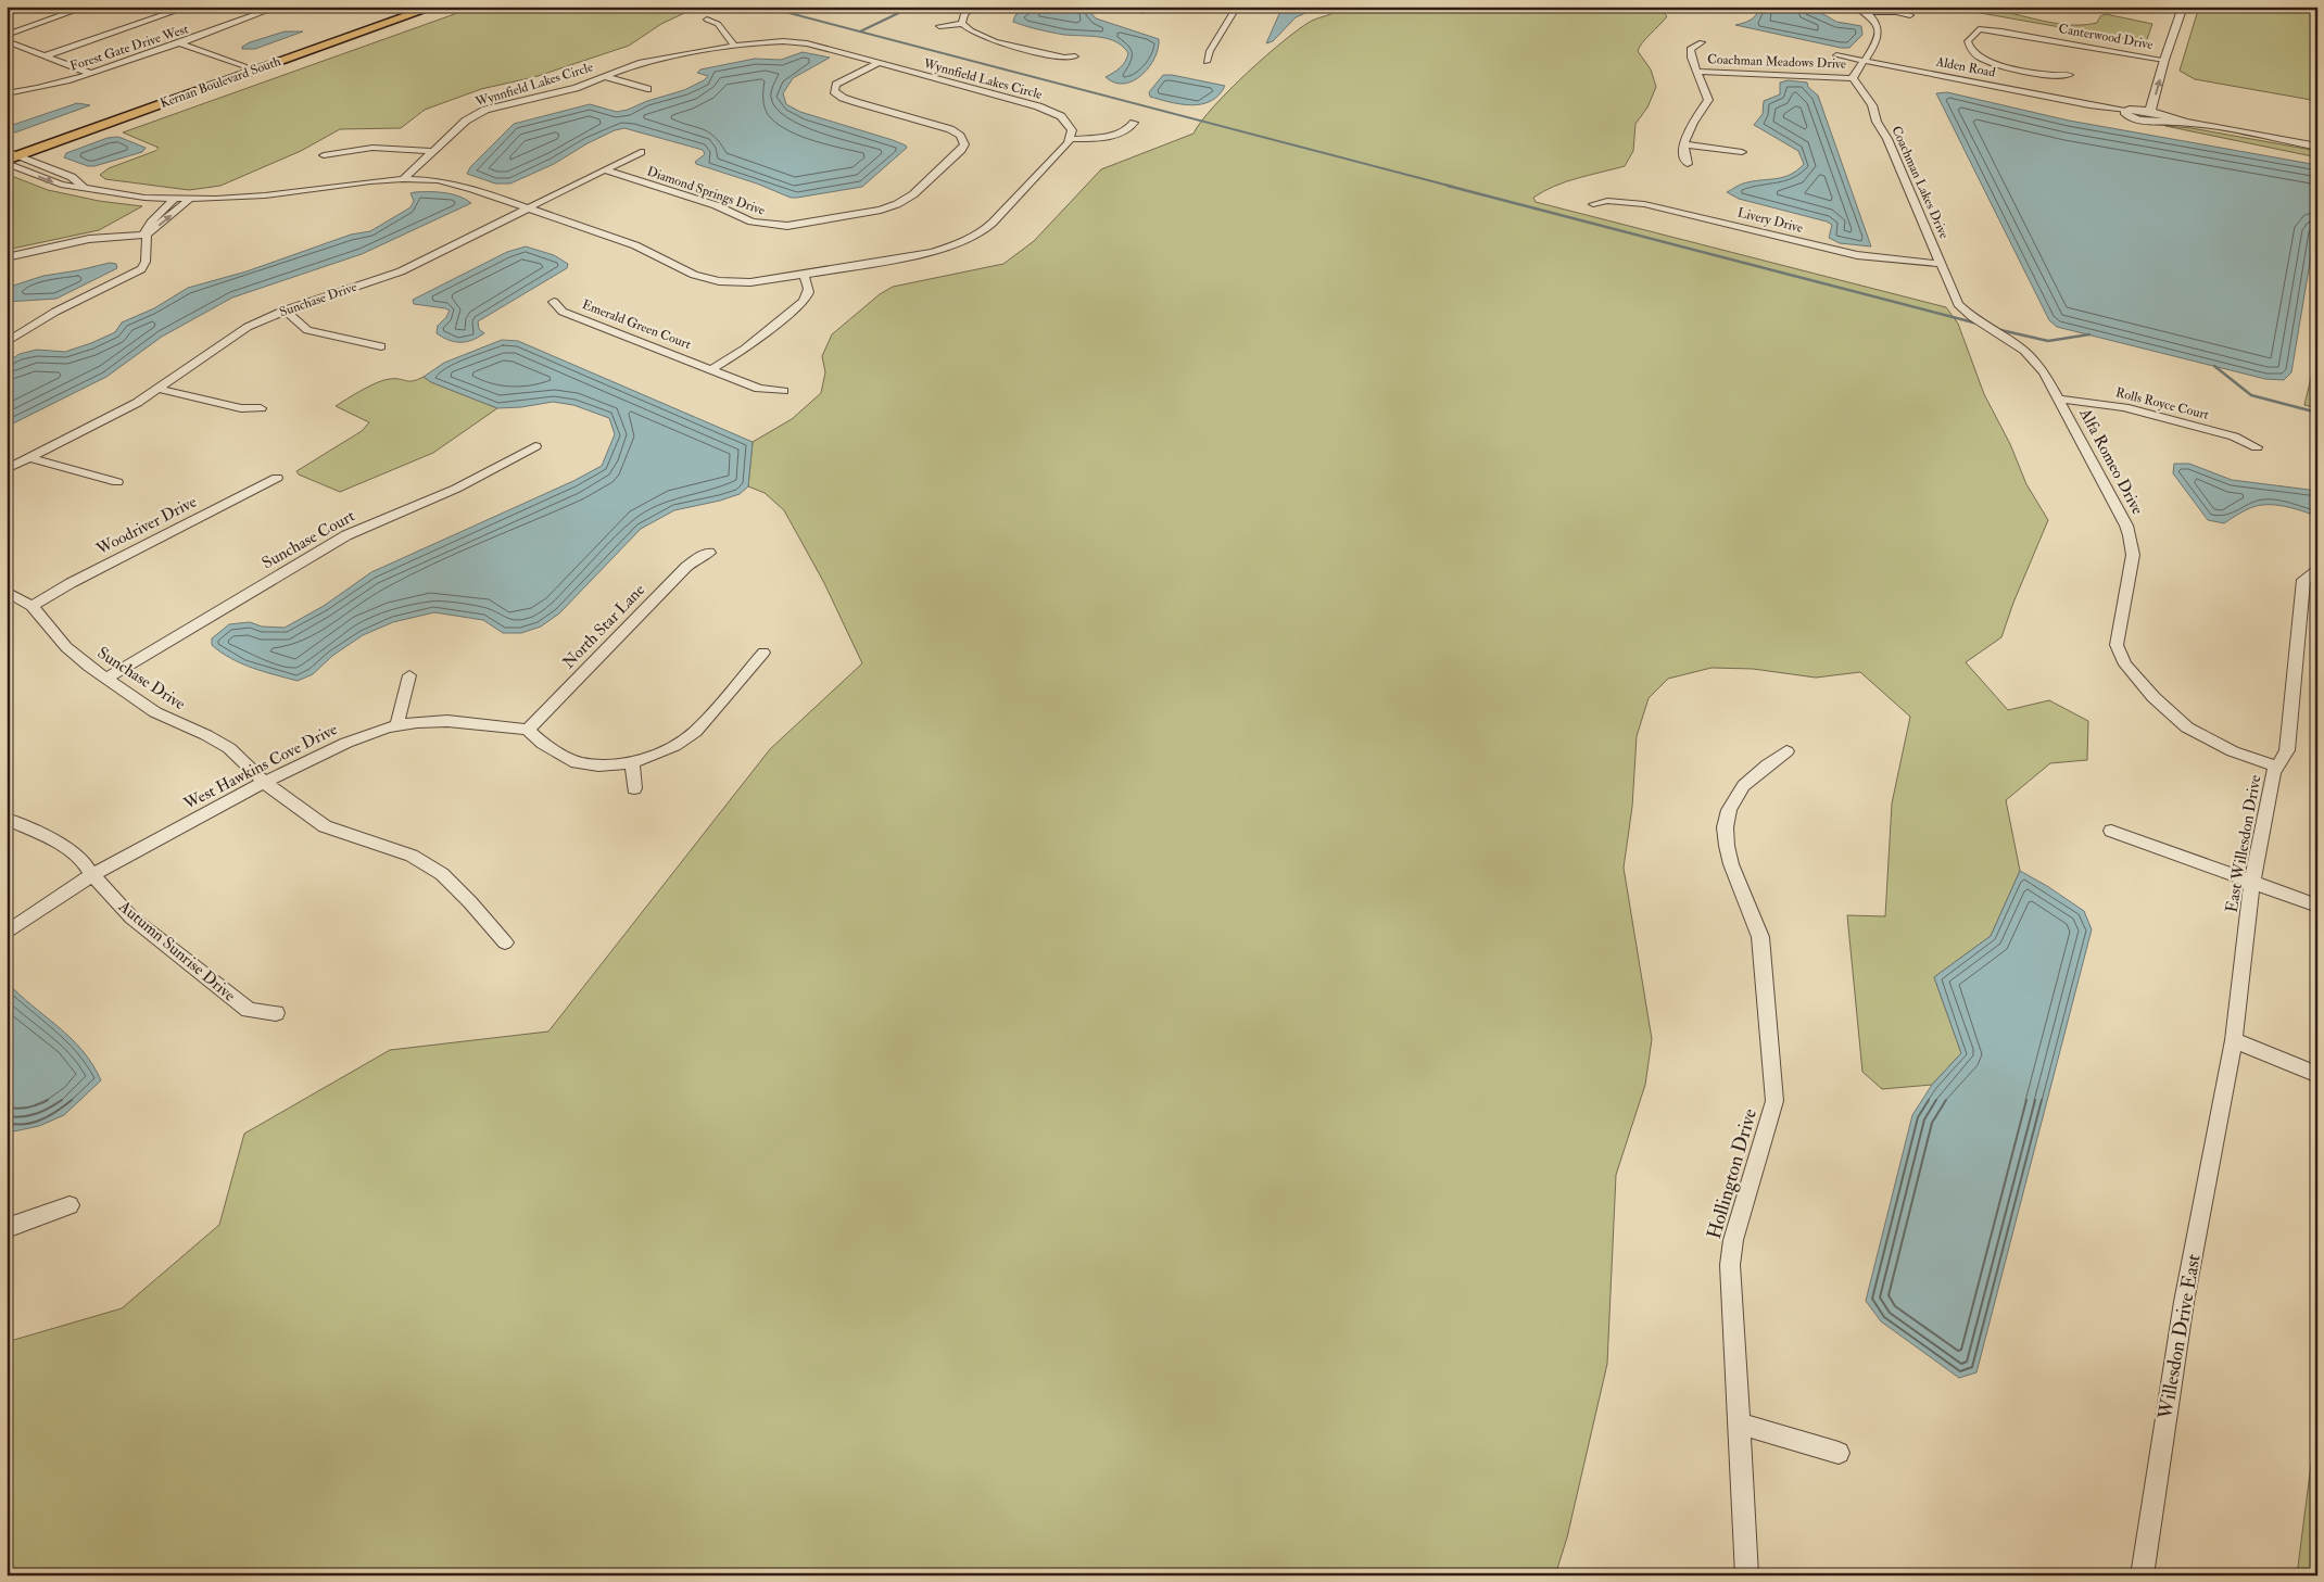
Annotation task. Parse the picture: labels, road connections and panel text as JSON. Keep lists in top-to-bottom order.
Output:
{
  "streets": {
    "main road": ["Kernan Boulevard South"],
    "street": [
      "Canterwood Drive",
      "Forest Gate Drive West",
      "Coachman Meadows Drive",
      "Alden Road",
      "Wynnfield Lakes Circle",
      "Coachman Lakes Drive",
      "Diamond Springs Drive",
      "Livery Drive",
      "Sunchase Drive",
      "Emerald Green Court",
      "Rolls Royce Court",
      "Alfa Romeo Drive",
      "Woodriver Drive",
      "Sunchase Court",
      "North Star Lane",
      "West Hawkins Cove Drive",
      "East Willesdon Drive",
      "Autumn Sunrise Drive",
      "Hollington Drive",
      "Willesdon Drive East"
    ]
  },
  "crossings": [
    ["Coachman Meadows Drive", "Coachman Lakes Drive"],
    ["Wynnfield Lakes Circle", "Diamond Springs Drive"],
    ["Coachman Lakes Drive", "Livery Drive"],
    ["Coachman Lakes Drive", "Alfa Romeo Drive"],
    ["Diamond Springs Drive", "Sunchase Drive"],
    ["Sunchase Drive", "Woodriver Drive"],
    ["Sunchase Drive", "Sunchase Court"],
    ["Sunchase Drive", "West Hawkins Cove Drive"],
    ["Rolls Royce Court", "Alfa Romeo Drive"],
    ["Alfa Romeo Drive", "East Willesdon Drive"],
    ["North Star Lane", "West Hawkins Cove Drive"],
    ["West Hawkins Cove Drive", "Autumn Sunrise Drive"],
    ["East Willesdon Drive", "Willesdon Drive East"]
  ]
}
